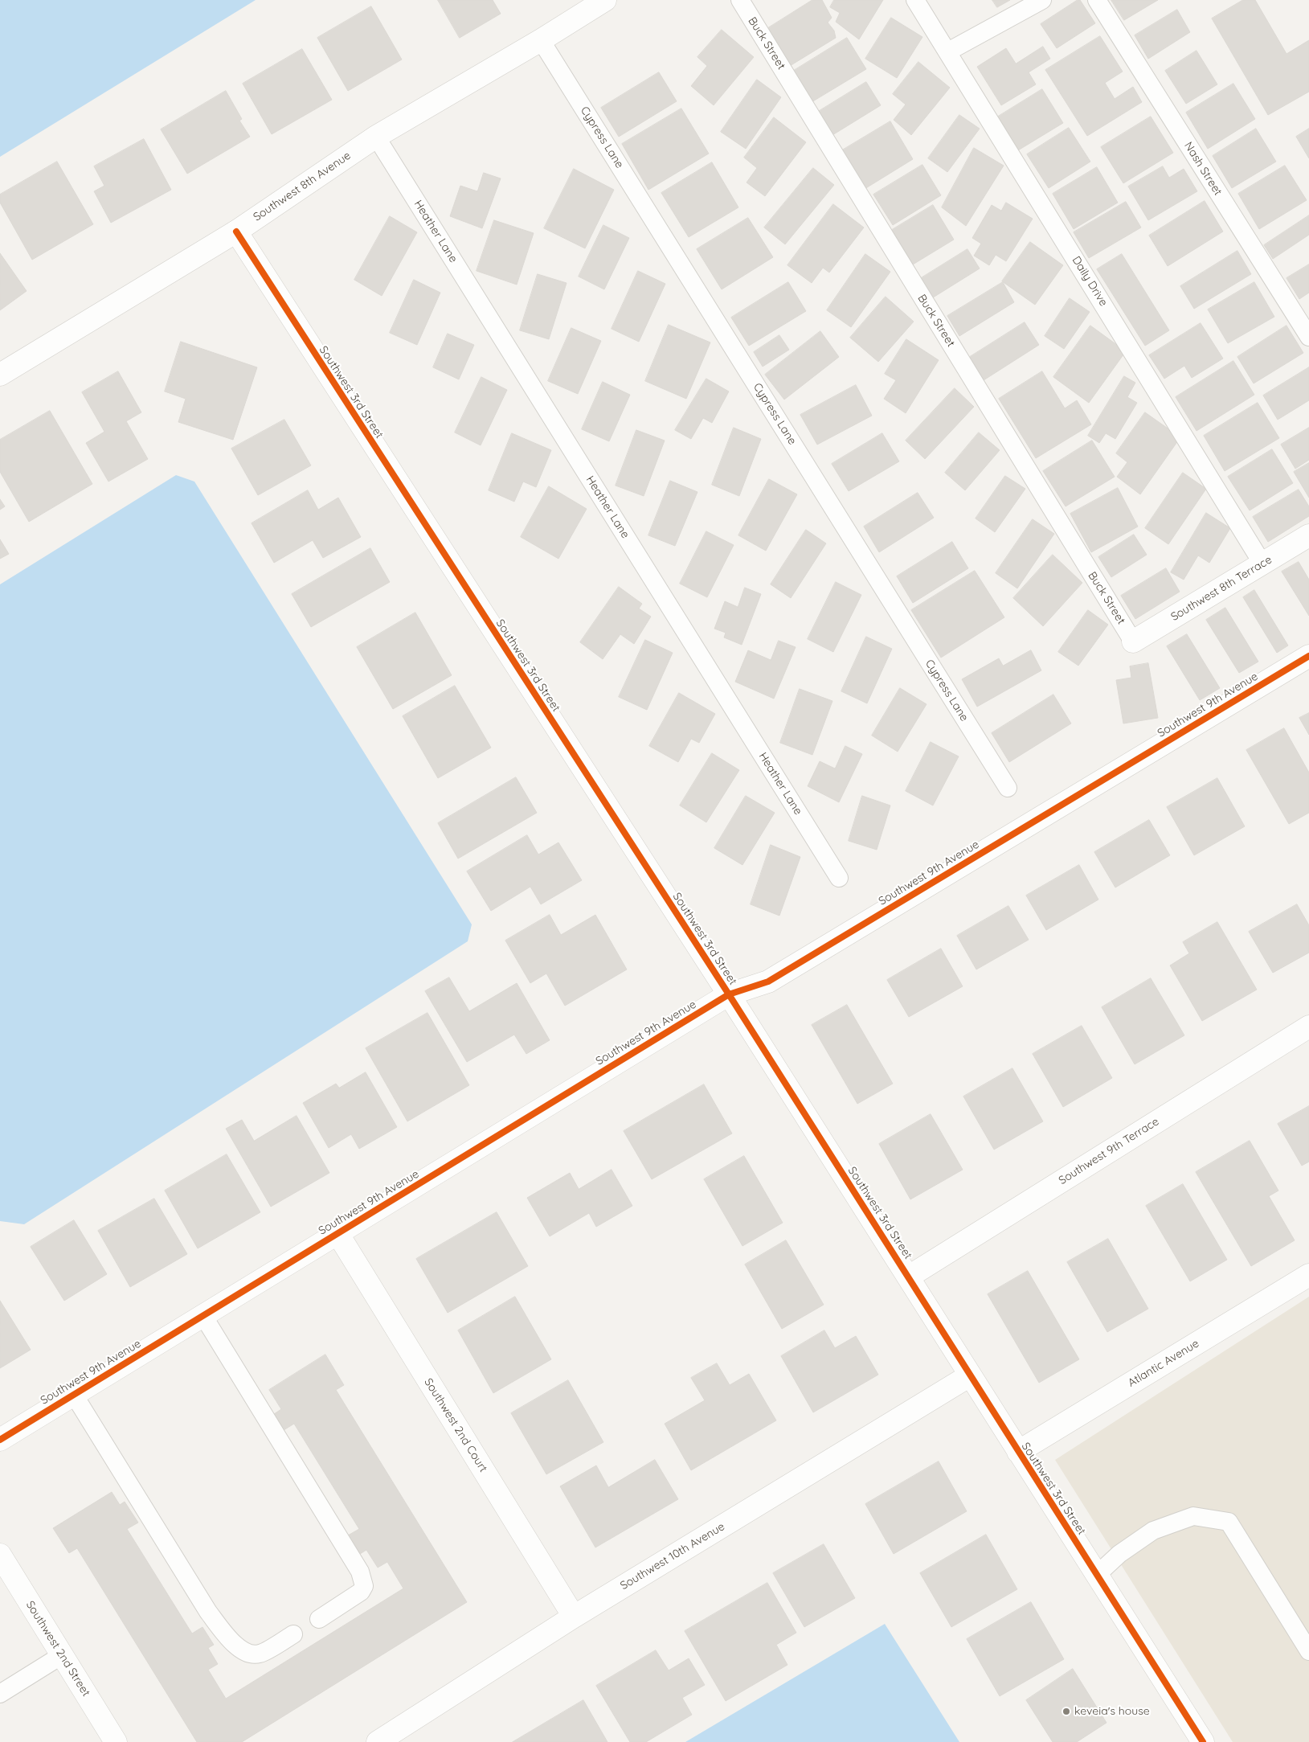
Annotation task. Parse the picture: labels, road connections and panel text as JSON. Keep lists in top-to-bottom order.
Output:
{
  "streets": {
    "street": [
      "Southwest 8th Avenue",
      "Southwest 3rd Street",
      "Southwest 8th Terrace",
      "Southwest 9th Avenue",
      "Southwest 9th Terrace",
      "Atlantic Avenue",
      "Southwest 2nd Court",
      "Southwest 10th Avenue",
      "Southwest 2nd Street"
    ],
    "lane": [
      "Buck Street",
      "Cypress Lane",
      "Nash Street",
      "Heather Lane",
      "Daily Drive"
    ]
  },
  "crossings": [
    ["Buck Street", "Southwest 8th Terrace"],
    ["Cypress Lane", "Southwest 8th Avenue"],
    ["Southwest 8th Avenue", "Heather Lane"],
    ["Southwest 8th Avenue", "Southwest 3rd Street"],
    ["Daily Drive", "Southwest 8th Terrace"],
    ["Southwest 3rd Street", "Southwest 9th Avenue"],
    ["Southwest 3rd Street", "Southwest 9th Terrace"],
    ["Southwest 3rd Street", "Atlantic Avenue"],
    ["Southwest 3rd Street", "Southwest 10th Avenue"],
    ["Southwest 9th Avenue", "Southwest 2nd Court"],
    ["Southwest 2nd Court", "Southwest 10th Avenue"]
  ],
  "places": ["keveia's house"]
}
